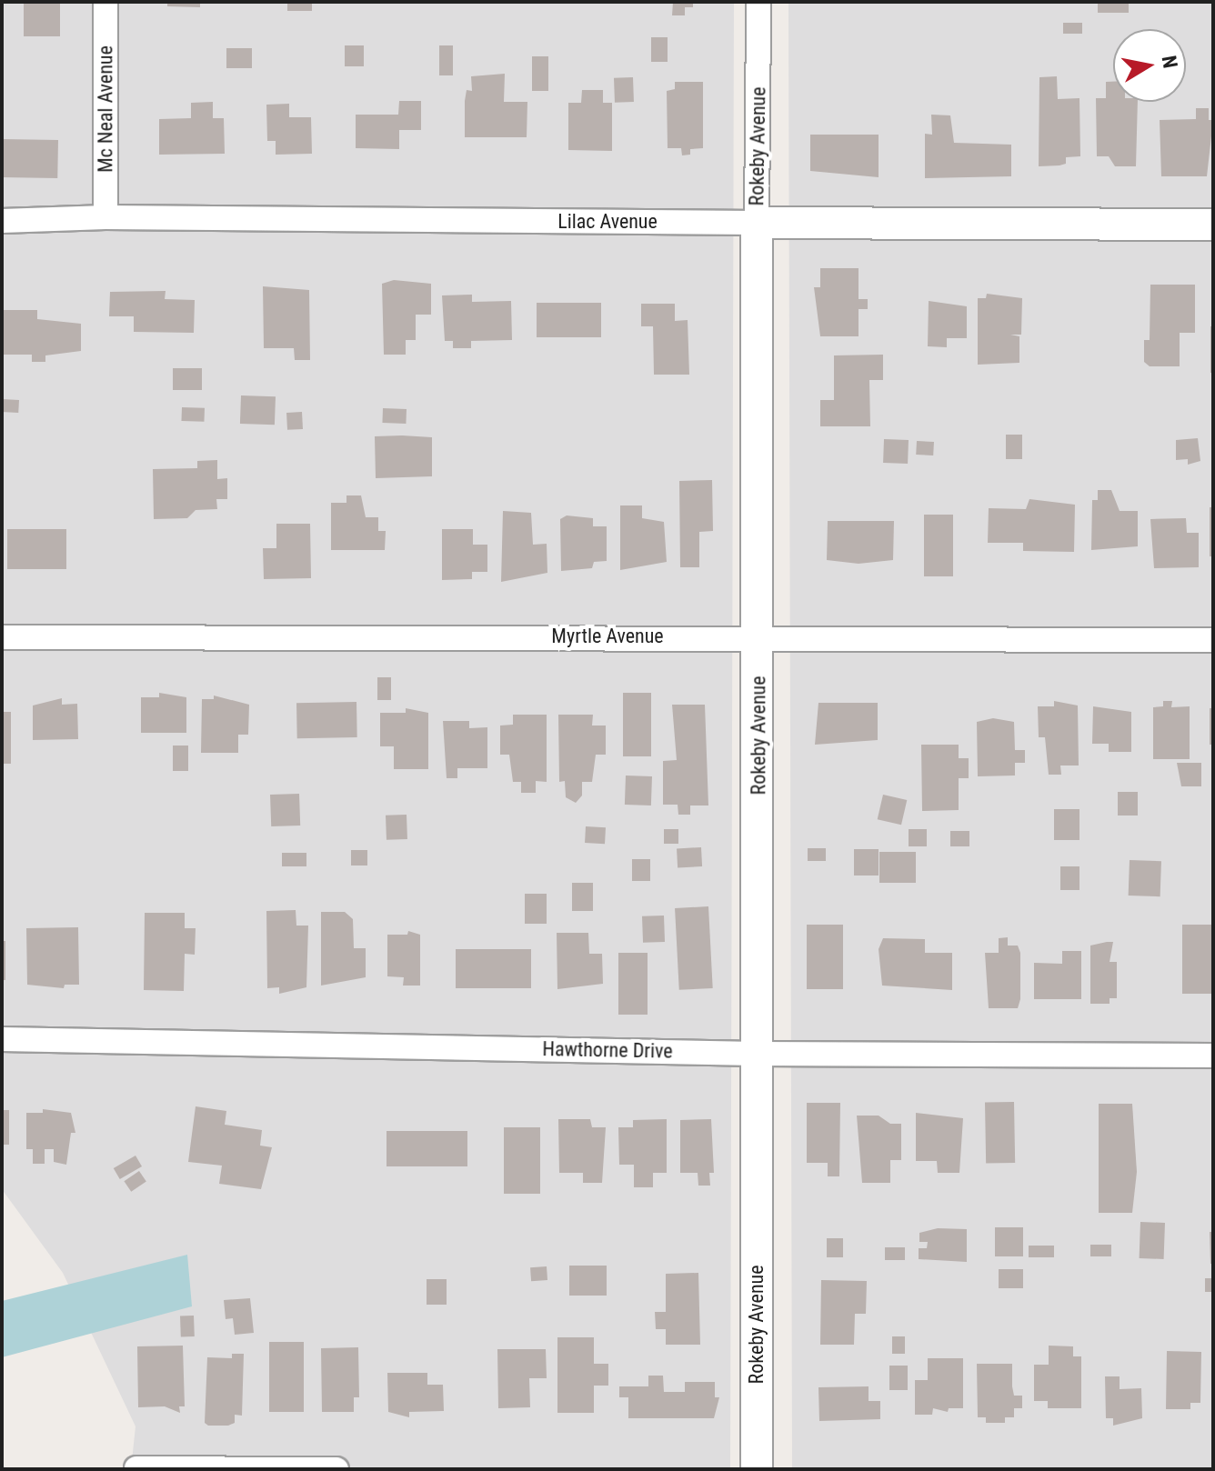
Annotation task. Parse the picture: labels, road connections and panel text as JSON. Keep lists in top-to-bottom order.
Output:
{
  "streets": {
    "street": [
      "Mc Neal Avenue",
      "Rokeby Avenue",
      "Lilac Avenue",
      "Myrtle Avenue",
      "Hawthorne Drive"
    ]
  },
  "crossings": [
    ["Mc Neal Avenue", "Lilac Avenue"],
    ["Rokeby Avenue", "Lilac Avenue"],
    ["Rokeby Avenue", "Myrtle Avenue"],
    ["Rokeby Avenue", "Hawthorne Drive"]
  ],
  "north": "right"
}
